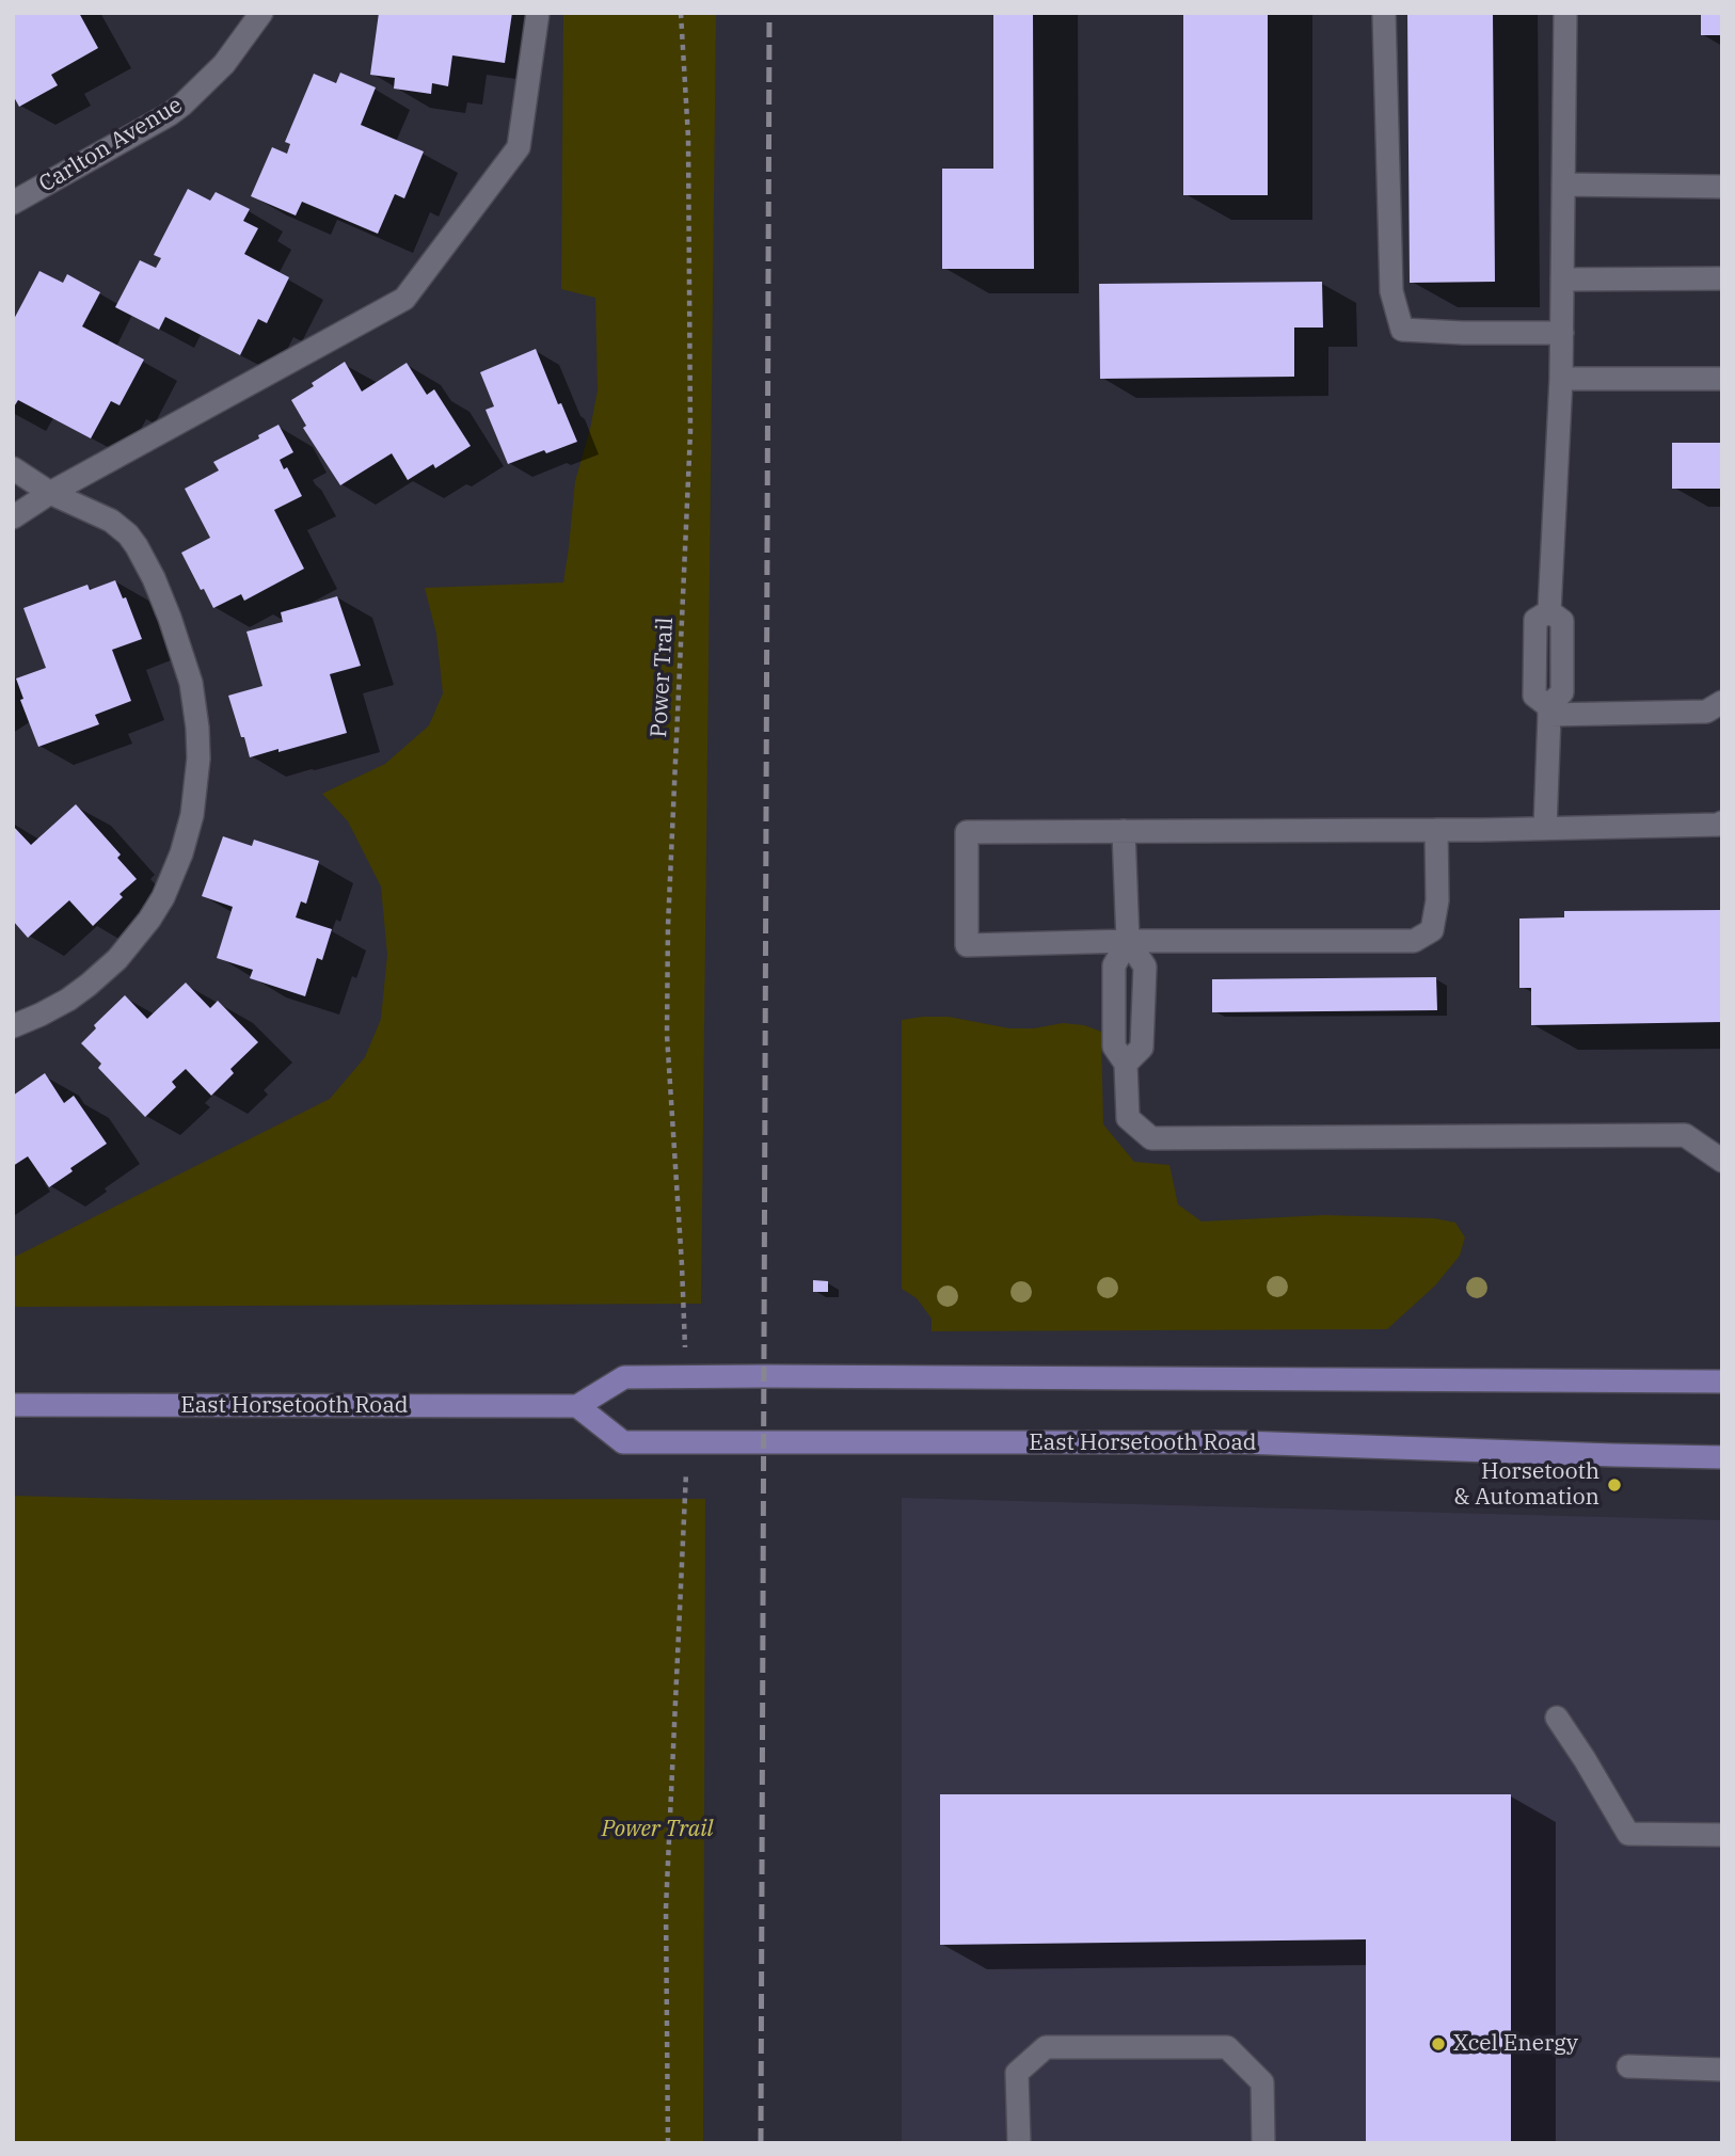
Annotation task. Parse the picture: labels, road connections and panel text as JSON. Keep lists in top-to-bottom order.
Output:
{
  "streets": {
    "main road": ["East Horsetooth Road"],
    "street": ["Carlton Avenue"],
    "path": ["Power Trail"]
  },
  "parks": ["Power Trail"],
  "places": ["Horsetooth & Automation", "Xcel Energy"]
}
